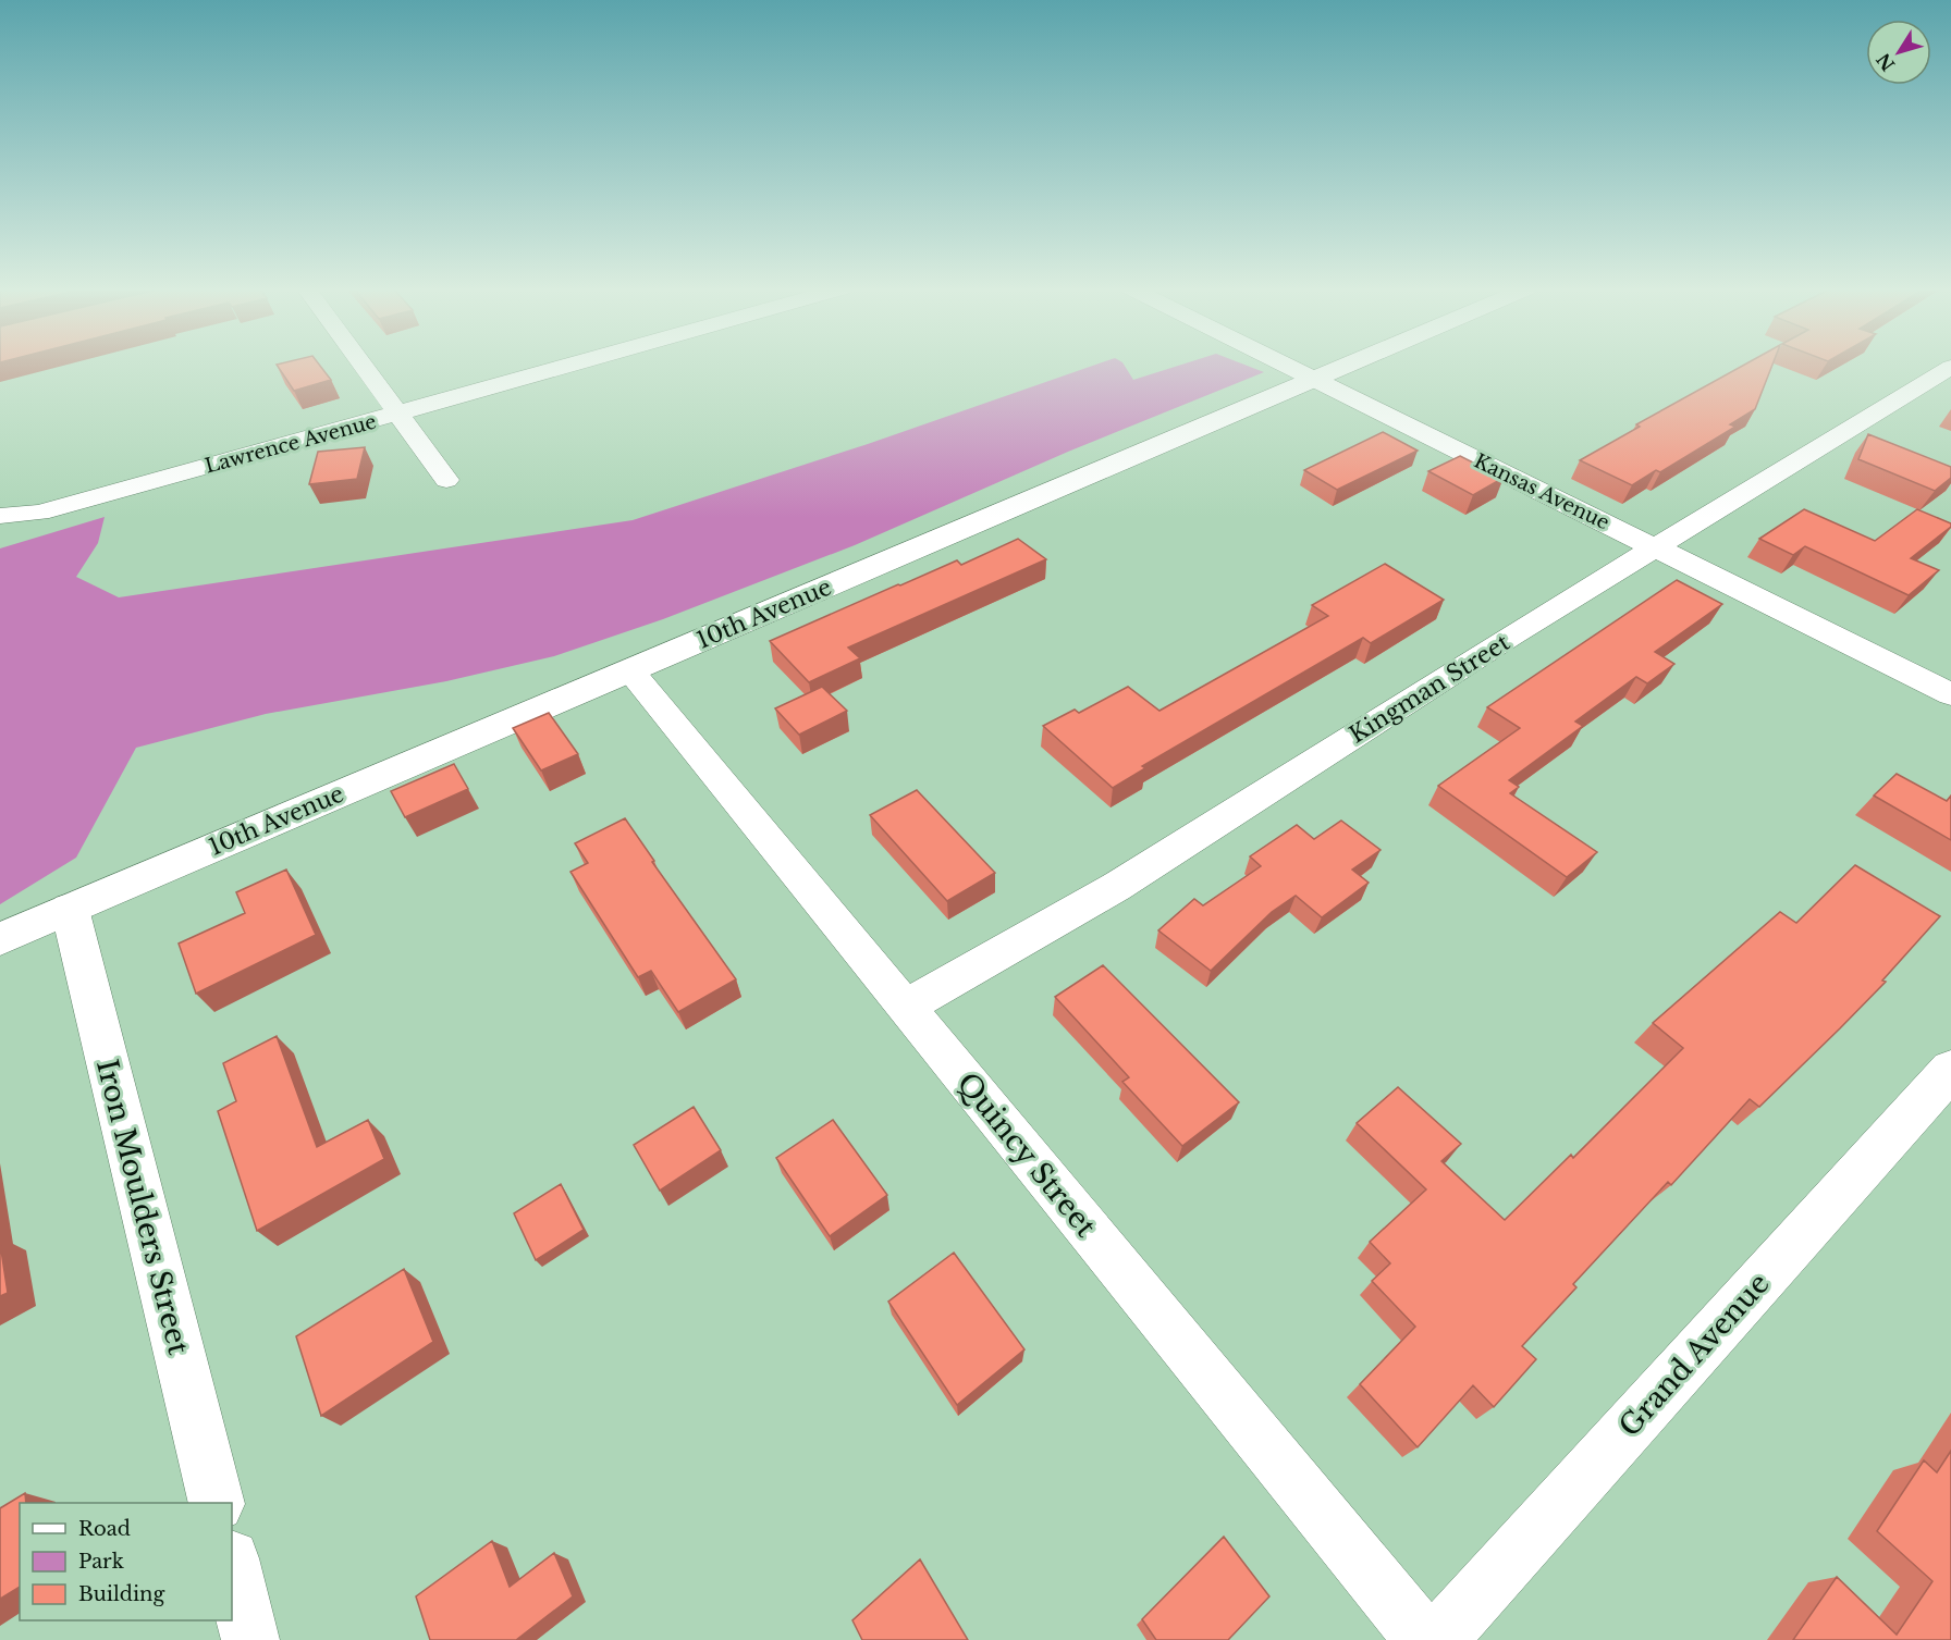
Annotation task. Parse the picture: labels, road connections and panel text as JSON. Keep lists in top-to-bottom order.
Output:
{
  "streets": {
    "street": [
      "Lawrence Avenue",
      "Kansas Avenue",
      "10th Avenue",
      "Kingman Street",
      "Quincy Street",
      "Iron Moulders Street",
      "Grand Avenue"
    ]
  },
  "crossings": [
    ["Kansas Avenue", "10th Avenue"],
    ["Kansas Avenue", "Kingman Street"],
    ["10th Avenue", "Quincy Street"],
    ["10th Avenue", "Iron Moulders Street"],
    ["Kingman Street", "Quincy Street"]
  ],
  "legend": ["Road", "Park", "Building"],
  "north": "bottom left"
}
